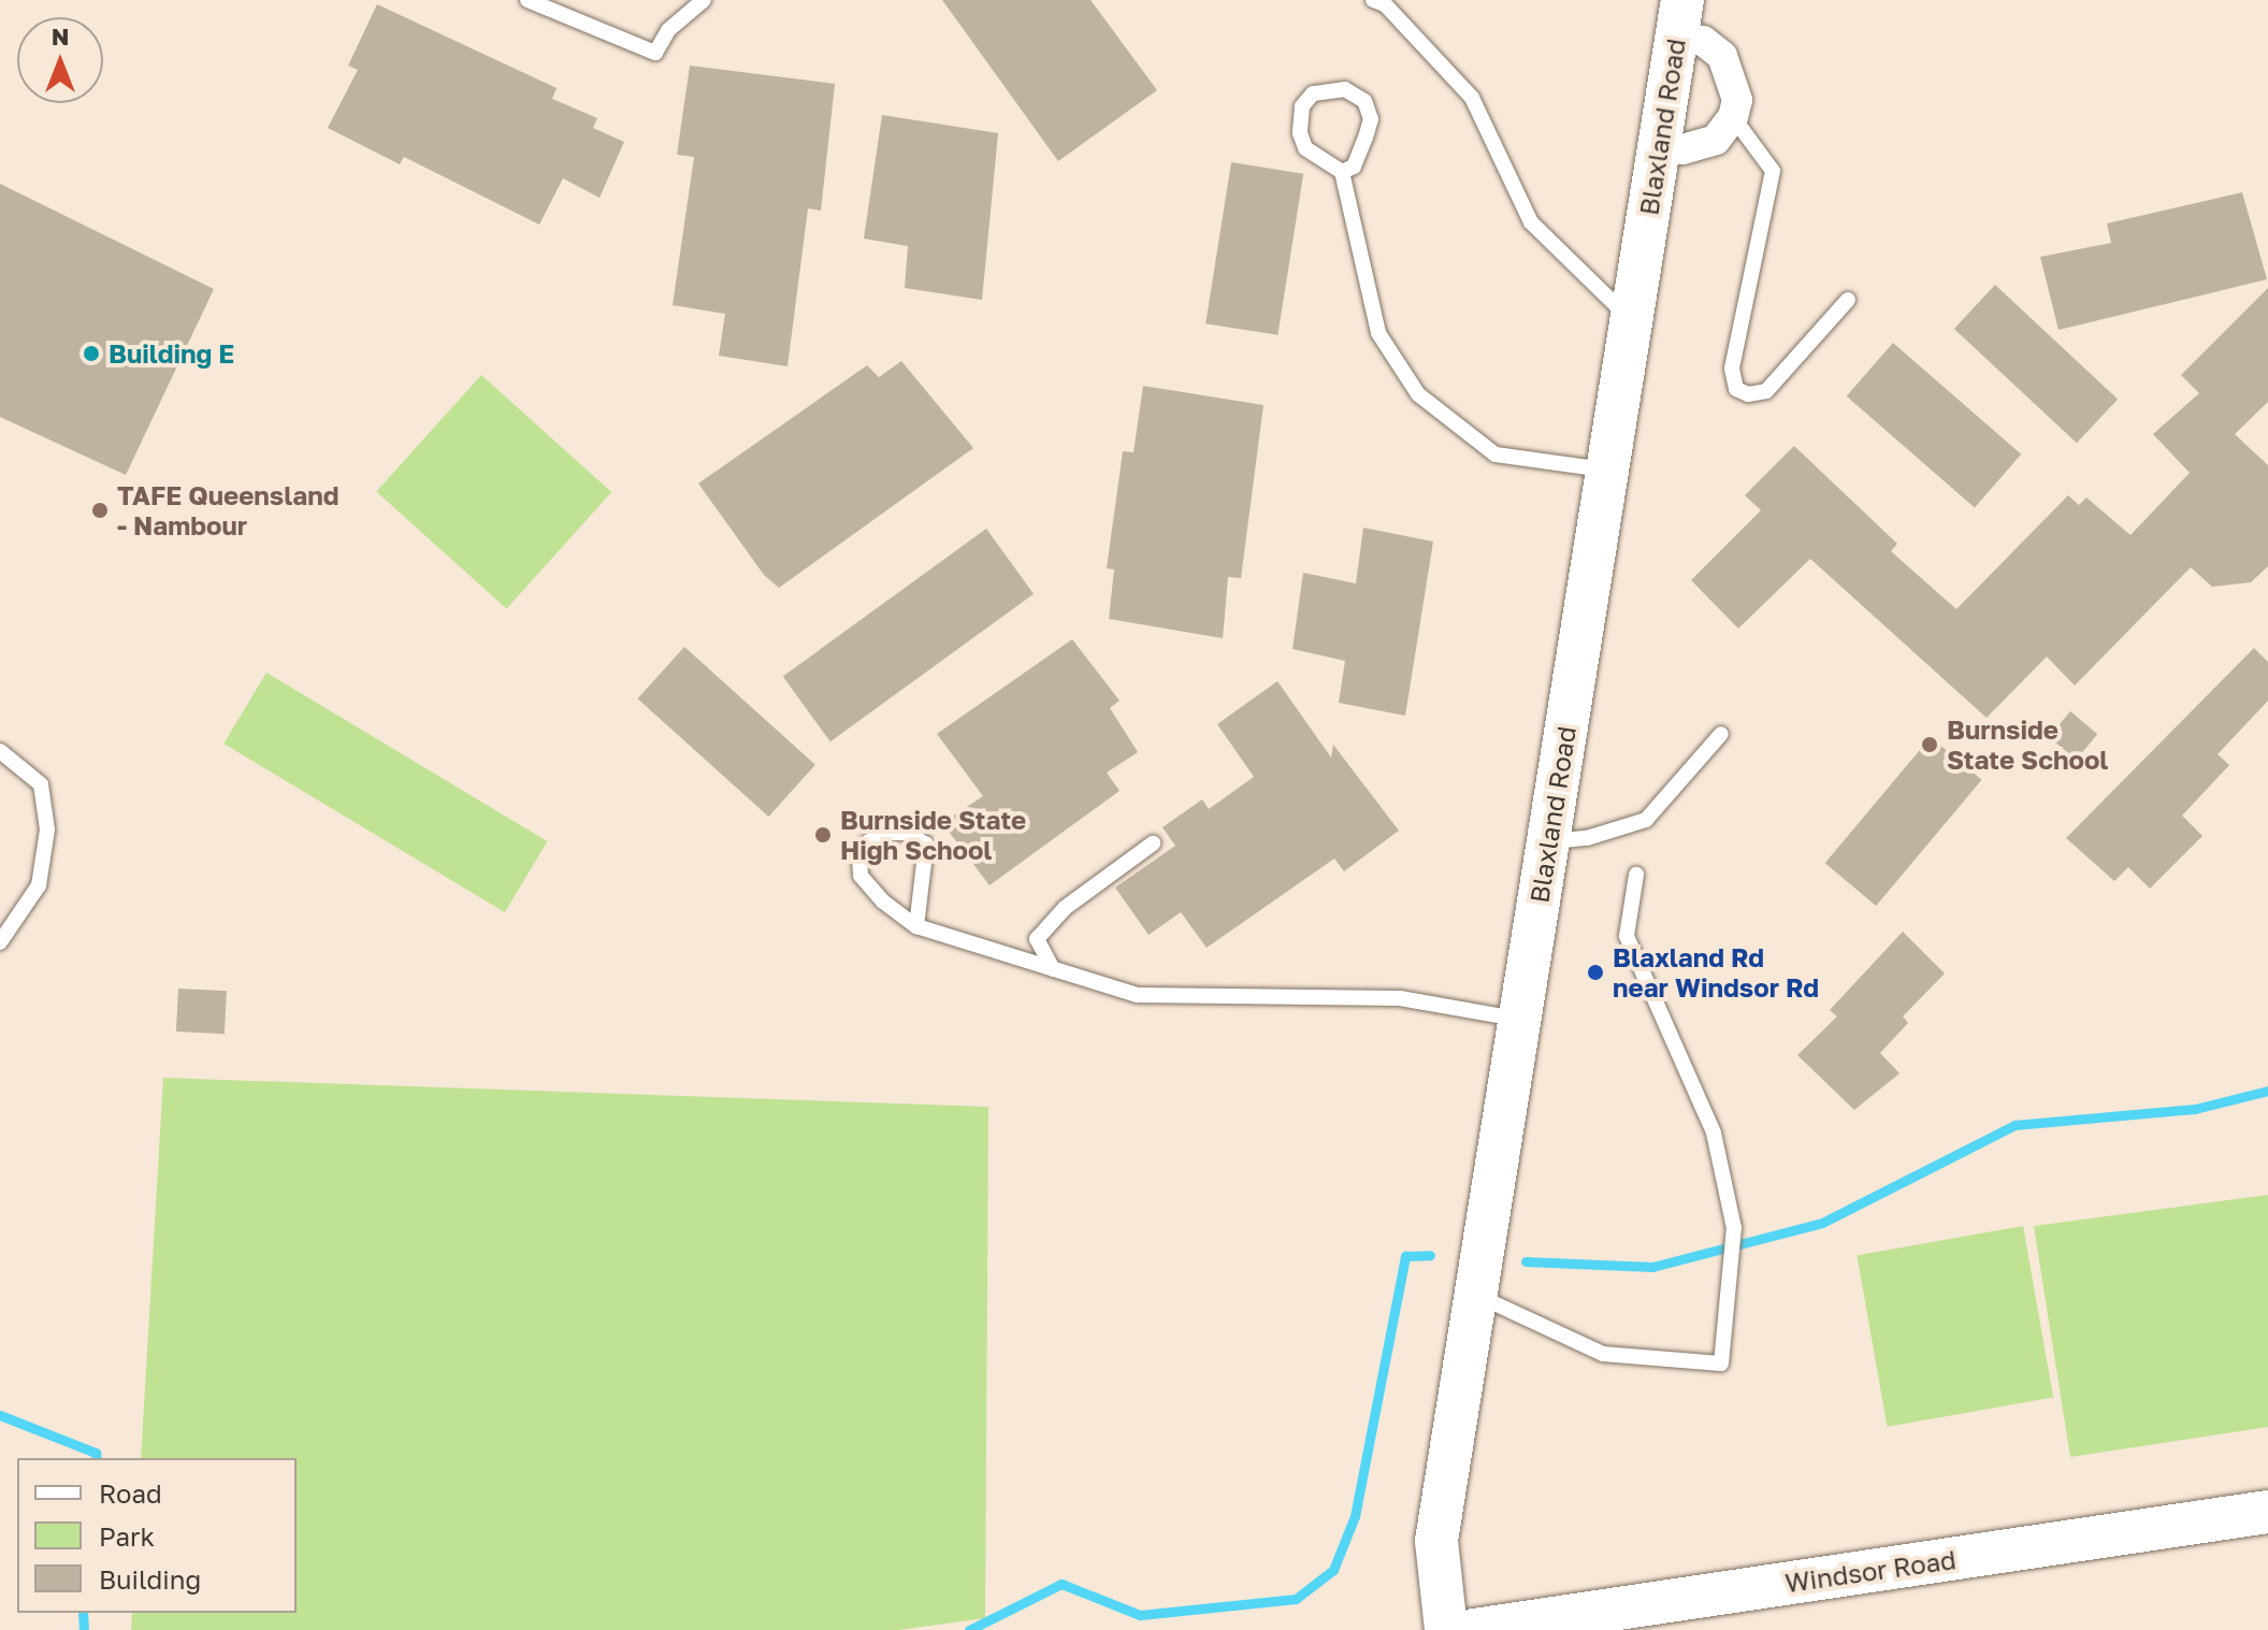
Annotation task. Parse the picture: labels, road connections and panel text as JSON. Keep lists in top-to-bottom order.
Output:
{
  "streets": {
    "street": ["Blaxland Road", "Windsor Road"]
  },
  "places": [
    "Building E",
    "TAFE Queensland - Nambour",
    "Burnside State School",
    "Burnside State High School",
    "Blaxland Rd near Windsor Rd"
  ],
  "legend": ["Road", "Park", "Building"],
  "north": "top"
}
